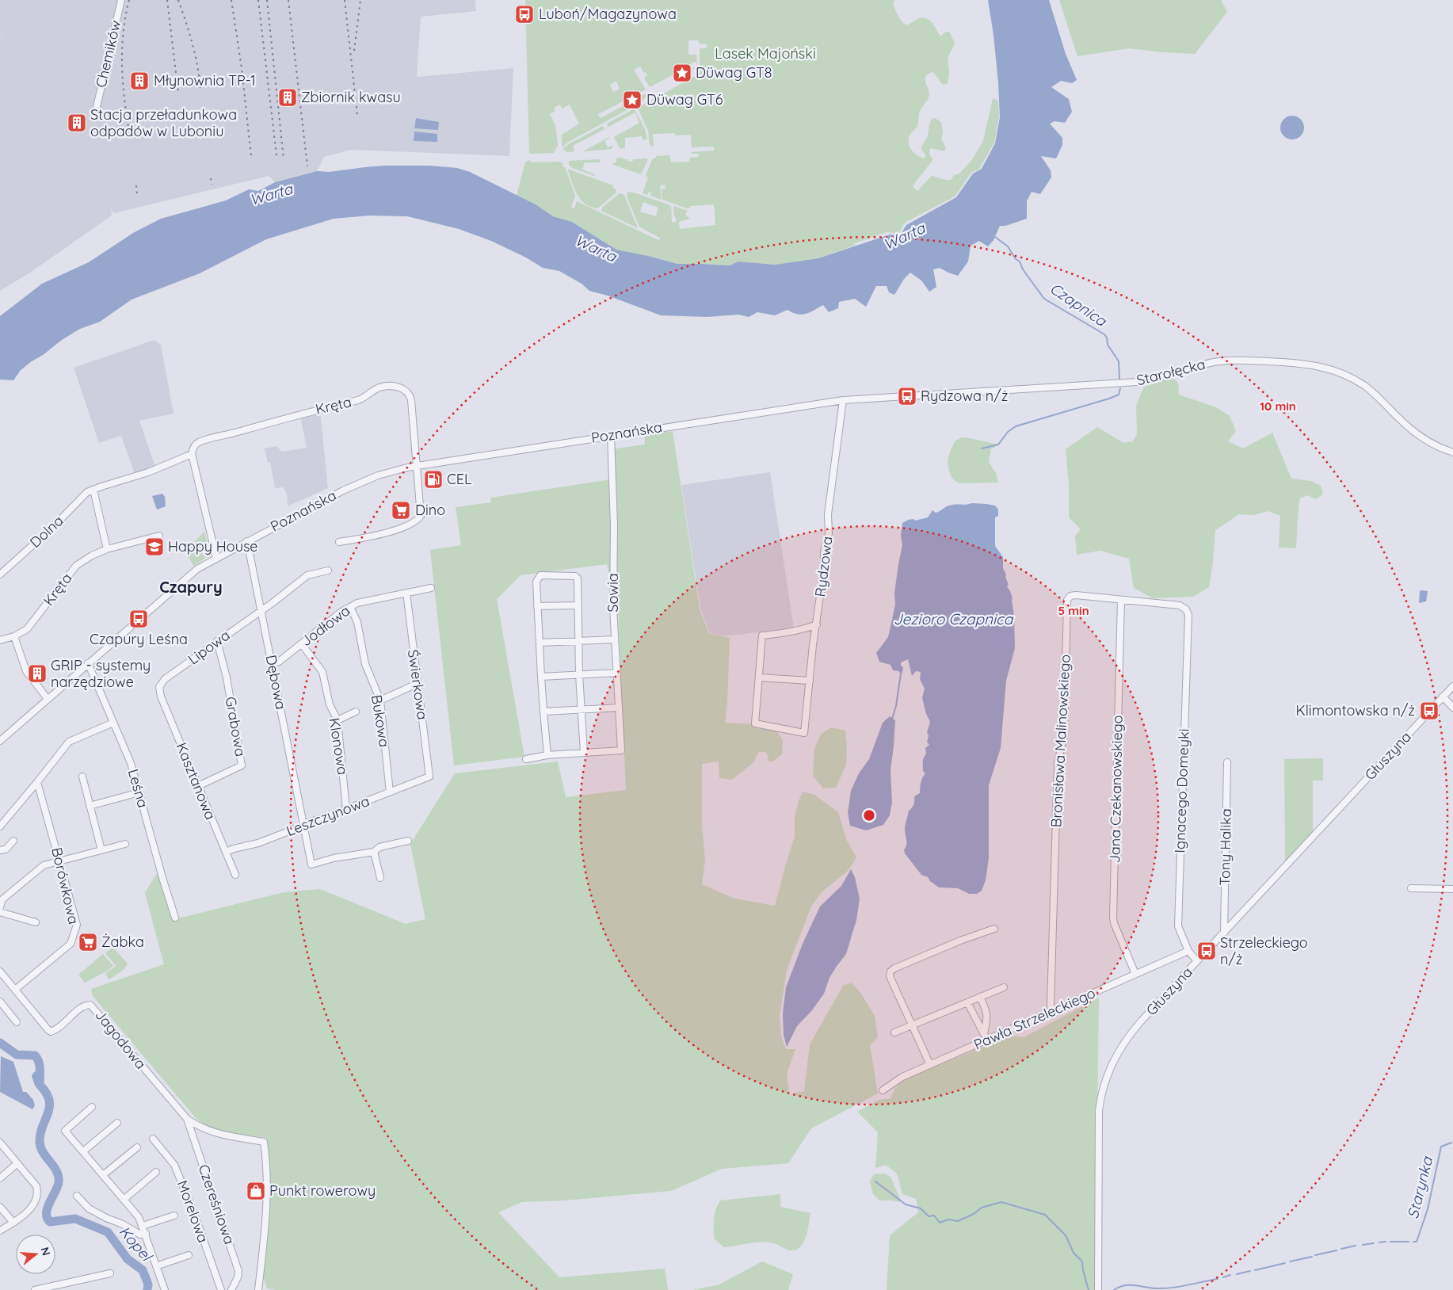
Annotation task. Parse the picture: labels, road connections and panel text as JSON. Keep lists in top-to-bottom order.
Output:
{
  "streets": {
    "street": [
      "Chemików",
      "Starołęcka",
      "Kręta",
      "Poznańska",
      "Dolna",
      "Rydzowa",
      "Sowia",
      "Jodłowa",
      "Lipowa",
      "Dębowa",
      "Świerkowa",
      "Bukowa",
      "Grabowa",
      "Bronisława Malinowskiego",
      "Klonowa",
      "Głuszyna",
      "Kasztanowa",
      "Leśna",
      "Jana Czekanowskiego",
      "Ignacego Domeyki",
      "Leszczynowa",
      "Tony Halika",
      "Borówkowa",
      "Pawła Strzeleckiego",
      "Jagodowa",
      "Czereśniowa",
      "Morelowa"
    ]
  },
  "crossings": [
    ["Starołęcka", "Poznańska"],
    ["Starołęcka", "Rydzowa"],
    ["Kręta", "Poznańska"],
    ["Poznańska", "Rydzowa"],
    ["Poznańska", "Sowia"],
    ["Poznańska", "Dębowa"],
    ["Poznańska", "Leśna"],
    ["Jodłowa", "Dębowa"],
    ["Jodłowa", "Świerkowa"],
    ["Jodłowa", "Bukowa"],
    ["Jodłowa", "Klonowa"],
    ["Lipowa", "Dębowa"],
    ["Lipowa", "Grabowa"],
    ["Lipowa", "Kasztanowa"],
    ["Dębowa", "Leszczynowa"],
    ["Świerkowa", "Leszczynowa"],
    ["Bukowa", "Leszczynowa"],
    ["Grabowa", "Kasztanowa"],
    ["Bronisława Malinowskiego", "Jana Czekanowskiego"],
    ["Bronisława Malinowskiego", "Ignacego Domeyki"],
    ["Bronisława Malinowskiego", "Pawła Strzeleckiego"],
    ["Klonowa", "Leszczynowa"],
    ["Głuszyna", "Ignacego Domeyki"],
    ["Głuszyna", "Tony Halika"],
    ["Kasztanowa", "Leszczynowa"],
    ["Jana Czekanowskiego", "Pawła Strzeleckiego"],
    ["Ignacego Domeyki", "Pawła Strzeleckiego"],
    ["Borówkowa", "Jagodowa"],
    ["Jagodowa", "Czereśniowa"]
  ],
  "districts": ["Czapury"],
  "water": [
    "Warta",
    "Czapnica",
    "Jezioro Czapnica",
    "Starynka",
    "Kopel"
  ],
  "parks": ["Lasek Majoński"],
  "places": {
    "bus stop": [
      "Luboń/Magazynowa",
      "Rydzowa n/ż",
      "Czapury Leśna",
      "Klimontowska n/ż",
      "Strzeleckiego n/ż"
    ],
    "place": ["Düwag GT8", "Düwag GT6"],
    "building": [
      "Młynownia TP-1",
      "Zbiornik kwasu",
      "Stacja przeładunkowa odpadów w Luboniu",
      "GRIP - systemy narzędziowe"
    ],
    "fuel station": ["CEL"],
    "supermarket": ["Dino", "Żabka"],
    "school or university": ["Happy House"],
    "shop": ["Punkt rowerowy"]
  },
  "north": "right",
  "rings": ["10 min", "5 min"]
}
